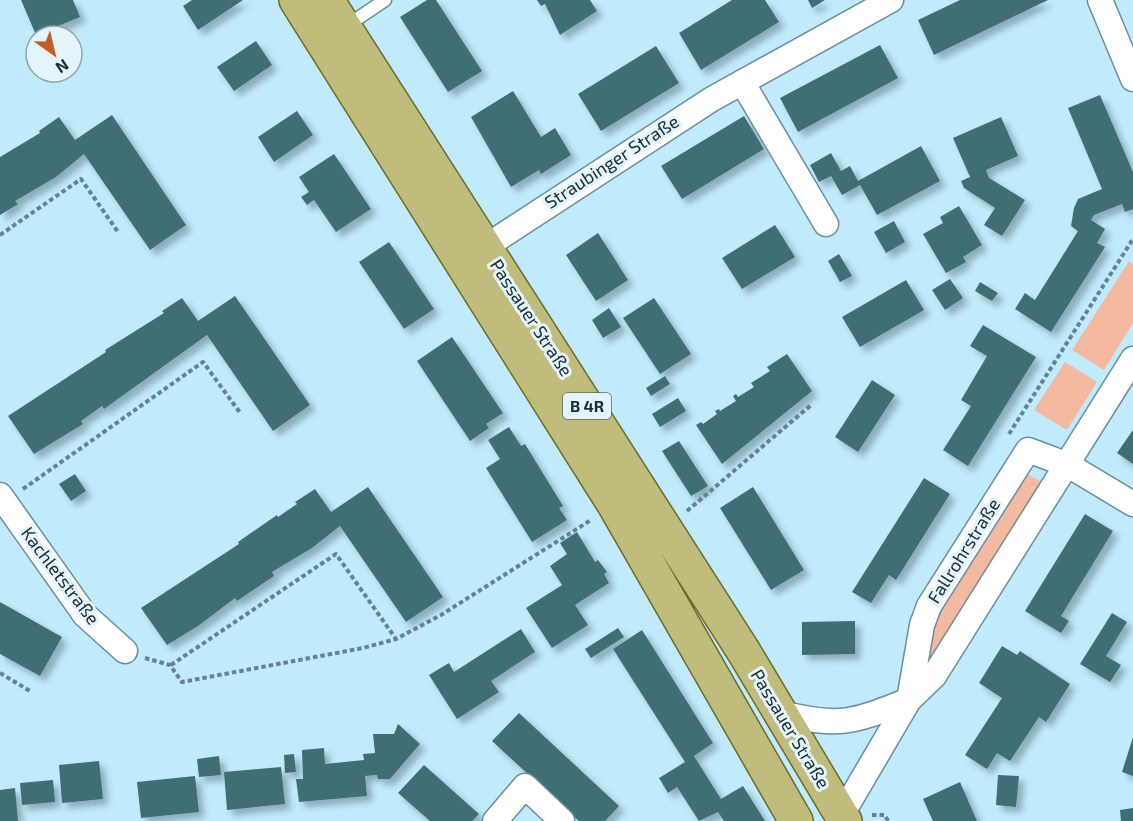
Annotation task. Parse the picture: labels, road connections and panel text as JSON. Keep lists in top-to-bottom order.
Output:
{
  "streets": {
    "main road": ["Passauer Straße", "B 4R"],
    "street": ["Straubinger Straße", "Fallrohrstraße", "Kachletstraße"]
  },
  "crossings": [
    ["Straubinger Straße", "Passauer Straße"],
    ["Passauer Straße", "Fallrohrstraße"]
  ],
  "north": "bottom right"
}
